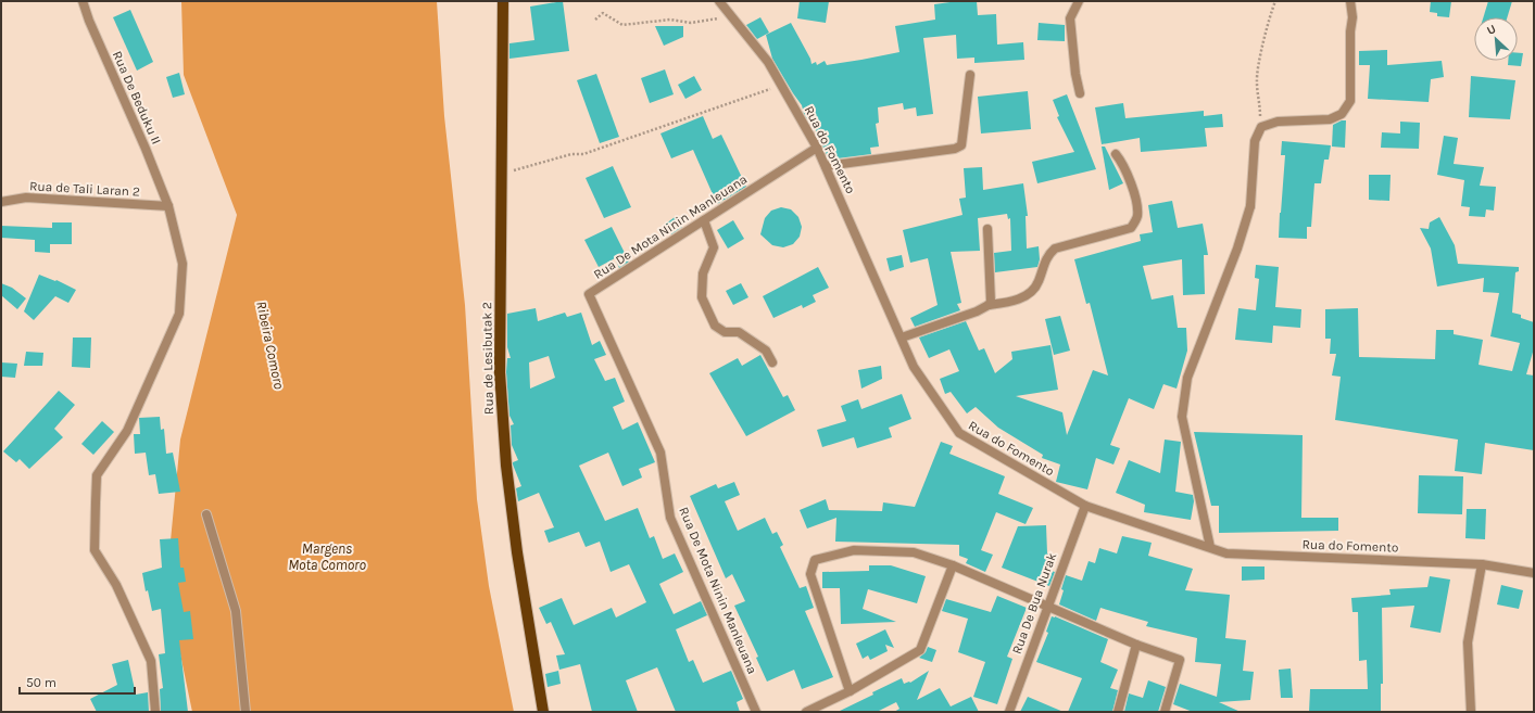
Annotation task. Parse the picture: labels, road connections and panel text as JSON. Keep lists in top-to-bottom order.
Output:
{
  "streets": {
    "main road": ["Rua de Lesibutak 2"],
    "street": [
      "Rua De Beduku II",
      "Rua do Fomento",
      "Rua de Tali Laran 2",
      "Rua De Mota Ninin Manleuana",
      "Rua De Bua Nurak"
    ]
  },
  "crossings": [
    ["Rua De Beduku II", "Rua de Tali Laran 2"],
    ["Rua do Fomento", "Rua De Mota Ninin Manleuana"],
    ["Rua do Fomento", "Rua De Bua Nurak"]
  ],
  "water": ["Ribeira Comoro", "Margens Mota Comoro"],
  "scale_bar": "50 m",
  "north": "top left"
}
